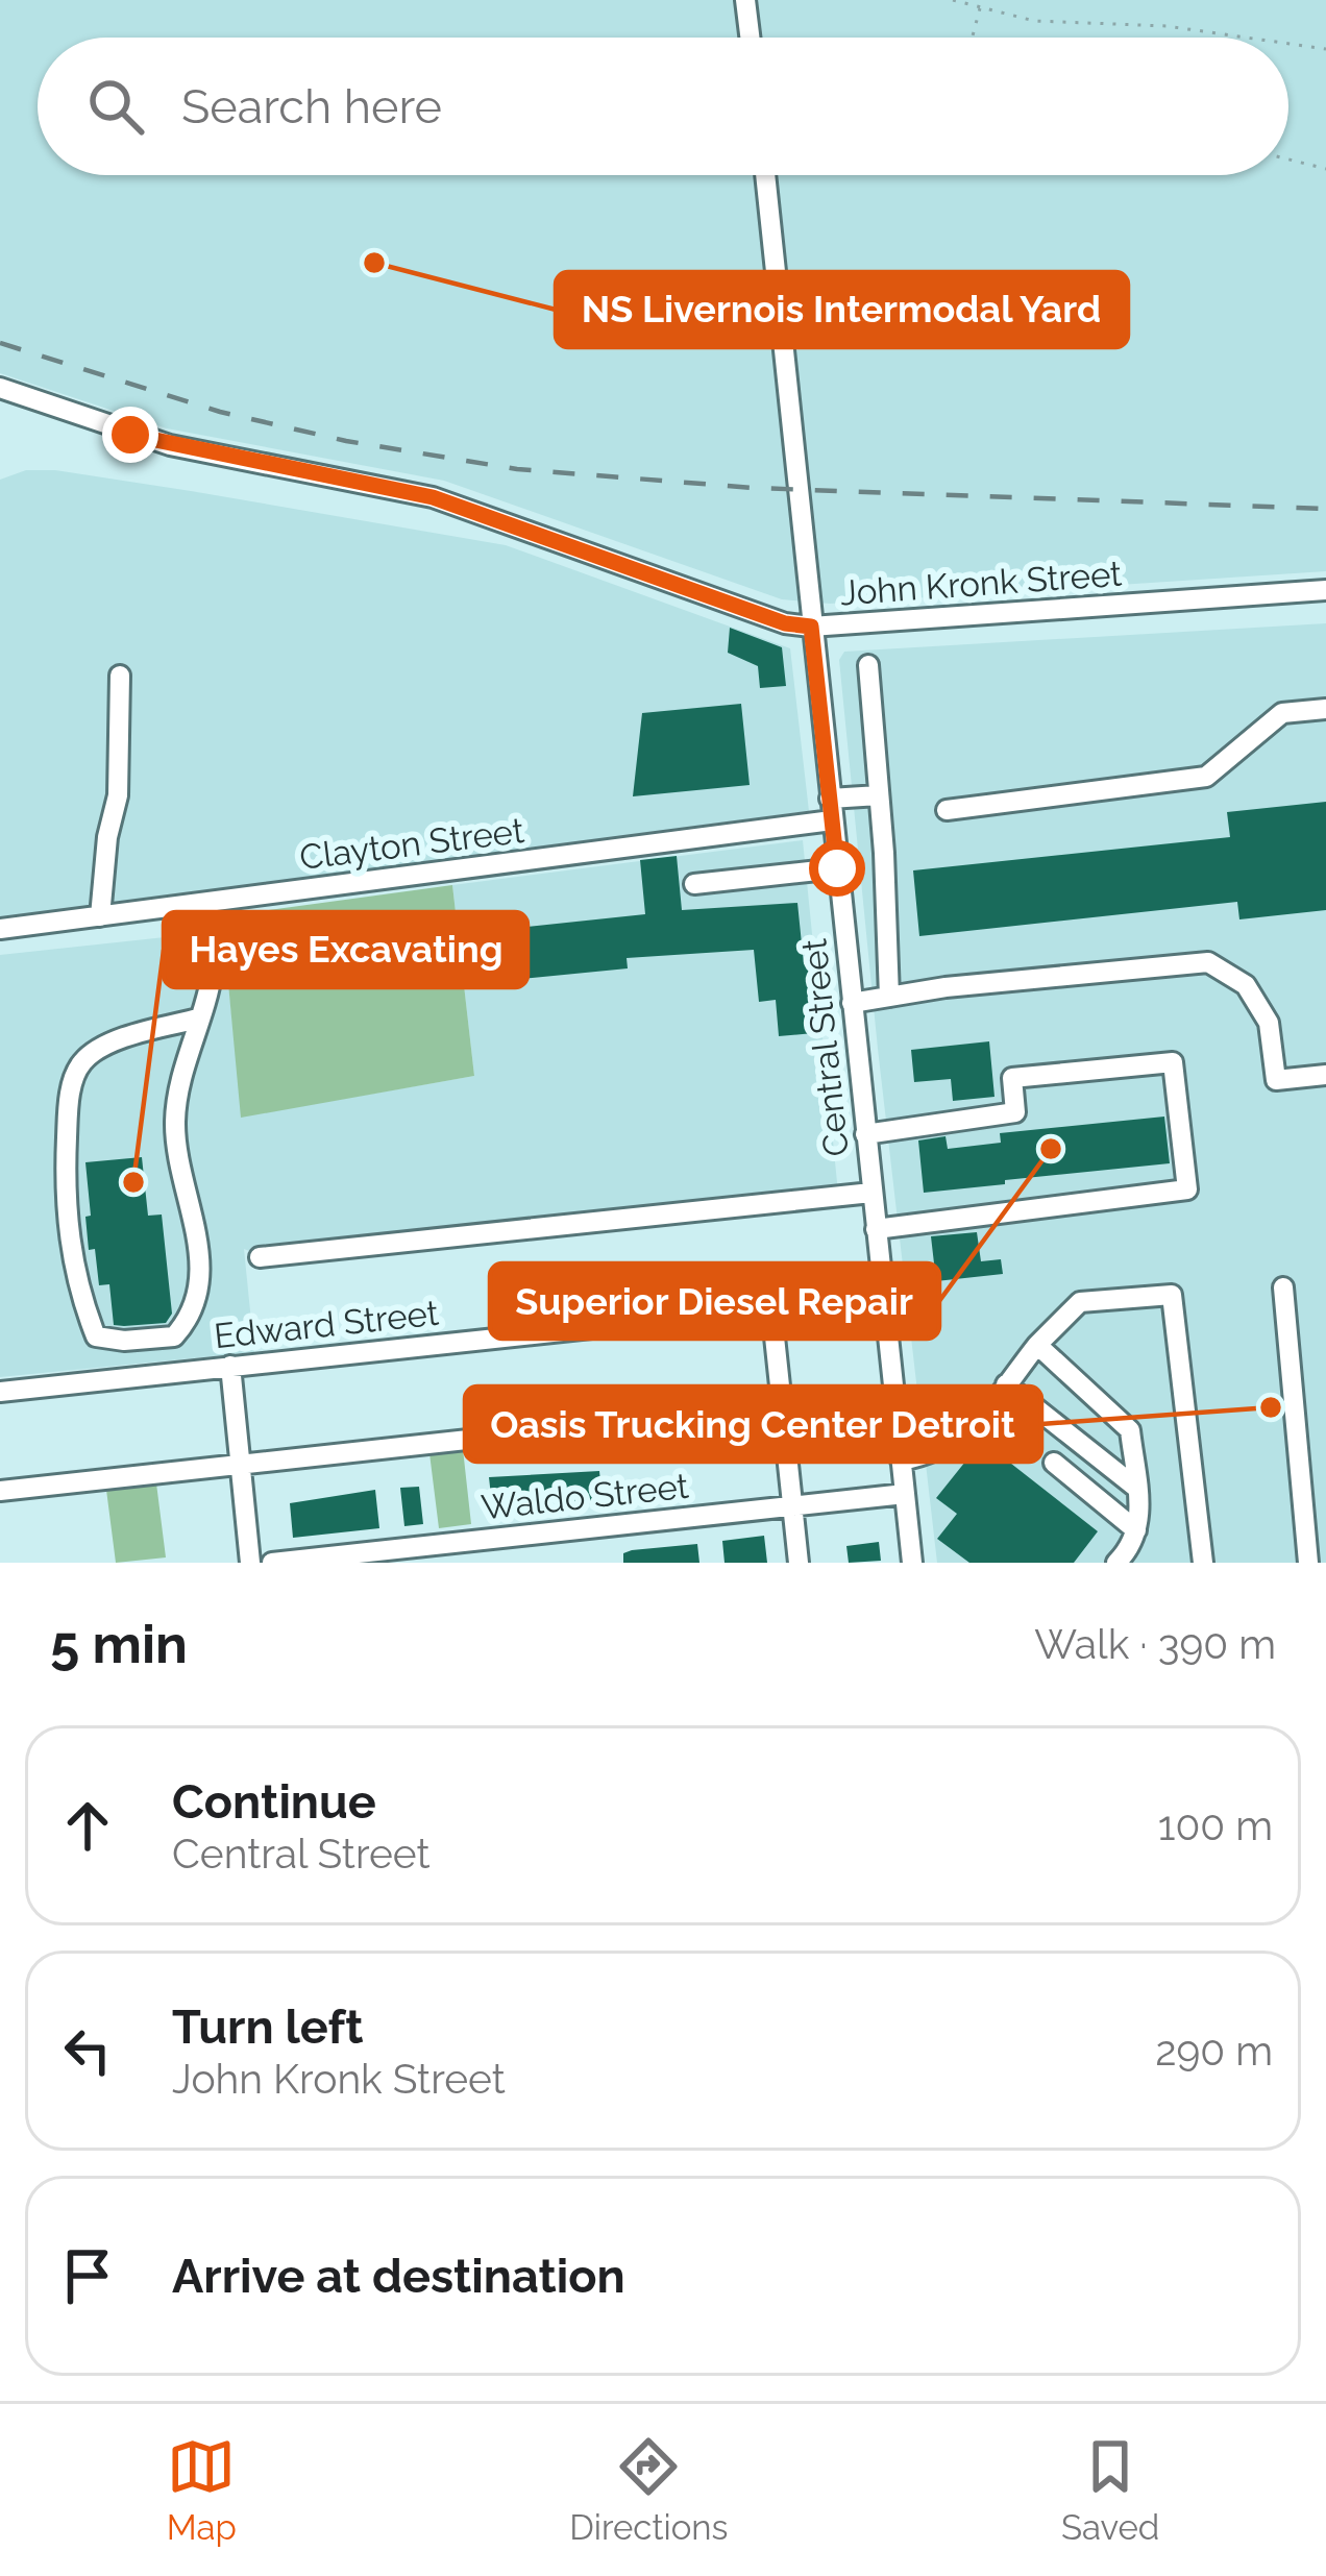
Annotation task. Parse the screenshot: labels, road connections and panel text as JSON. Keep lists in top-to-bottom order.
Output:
{
  "streets": {
    "street": [
      "John Kronk Street",
      "Clayton Street",
      "Central Street",
      "Edward Street",
      "Waldo Street"
    ]
  },
  "crossings": [
    ["John Kronk Street", "Central Street"],
    ["Clayton Street", "Central Street"],
    ["Central Street", "Edward Street"],
    ["Central Street", "Waldo Street"]
  ],
  "places": [
    "NS Livernois Intermodal Yard",
    "Superior Diesel Repair",
    "Hayes Excavating",
    "Oasis Trucking Center Detroit"
  ],
  "page": {
    "search": "Search here",
    "heading": ["5 min", "Walk · 390 m"],
    "list": [
      ["Continue", "Central Street", "100 m"],
      ["Turn left", "John Kronk Street", "290 m"],
      "Arrive at destination"
    ],
    "nav": ["Map", "Directions", "Saved"]
  }
}
